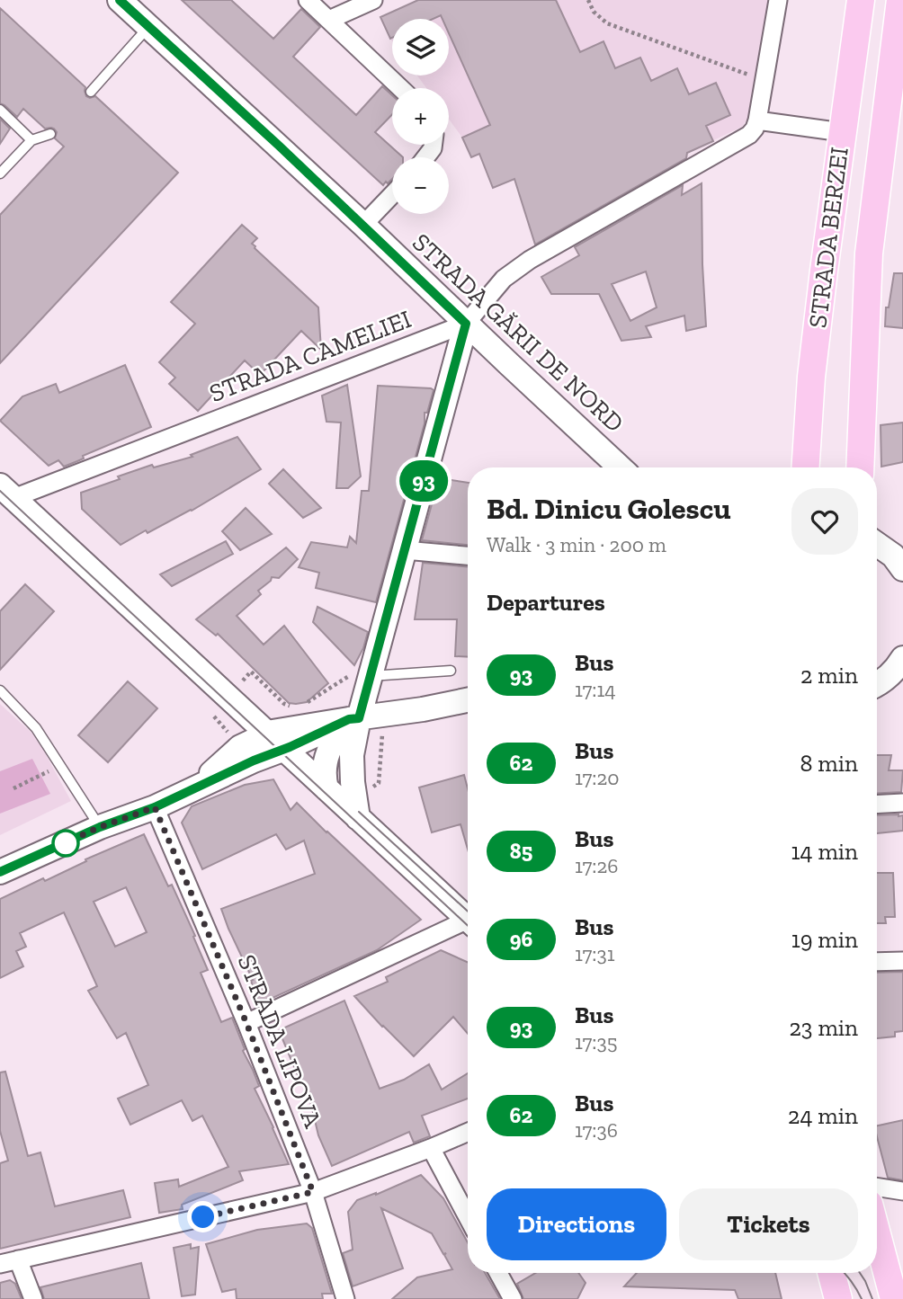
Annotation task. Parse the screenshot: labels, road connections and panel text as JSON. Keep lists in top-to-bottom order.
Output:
{
  "streets": {
    "main road": ["STRADA BERZEI", "STRADA GĂRII DE NORD"],
    "street": ["STRADA CAMELIEI", "STRADA LIPOVA"]
  },
  "crossings": [
    ["STRADA GĂRII DE NORD", "STRADA CAMELIEI"]
  ],
  "lines": ["bus line 93"],
  "page": {
    "on_map": "93",
    "map_buttons": ["+", "−"],
    "heading": [
      ["Bd. Dinicu Golescu", "Walk · 3 min · 200 m"],
      "Departures"
    ],
    "list": [
      {
        "mark": "93",
        "name": "Bus",
        "note": "17:14",
        "value": "2 min"
      },
      {
        "mark": "62",
        "name": "Bus",
        "note": "17:20",
        "value": "8 min"
      },
      {
        "mark": "85",
        "name": "Bus",
        "note": "17:26",
        "value": "14 min"
      },
      {
        "mark": "96",
        "name": "Bus",
        "note": "17:31",
        "value": "19 min"
      },
      {
        "mark": "93",
        "name": "Bus",
        "note": "17:35",
        "value": "23 min"
      },
      {
        "mark": "62",
        "name": "Bus",
        "note": "17:36",
        "value": "24 min"
      }
    ],
    "buttons": ["Directions", "Tickets"]
  }
}
